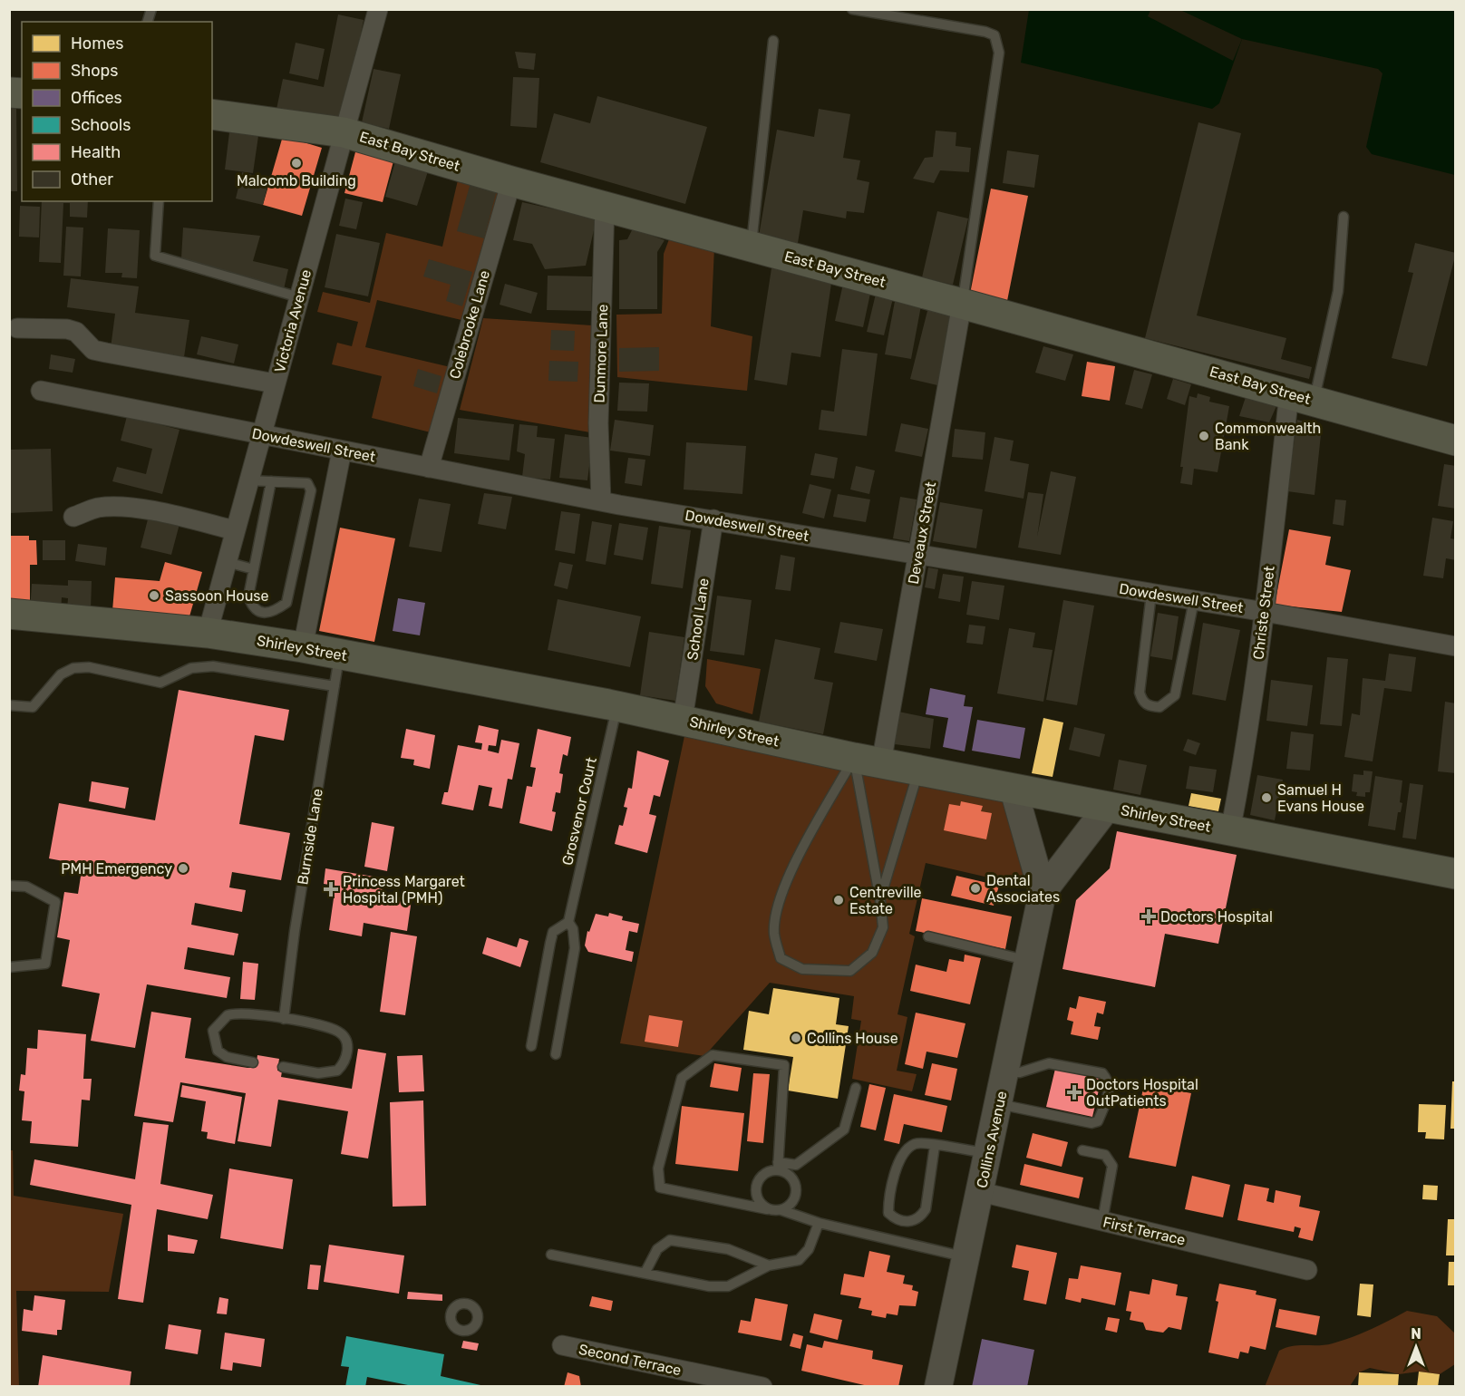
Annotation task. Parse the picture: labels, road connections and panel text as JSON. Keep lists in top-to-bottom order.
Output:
{
  "streets": {
    "highway": ["East Bay Street", "Shirley Street"],
    "street": [
      "Victoria Avenue",
      "Colebrooke Lane",
      "Dunmore Lane",
      "Dowdeswell Street",
      "Deveaux Street",
      "Christe Street",
      "School Lane",
      "Collins Avenue",
      "First Terrace",
      "Second Terrace"
    ],
    "lane": ["Grosvenor Court", "Burnside Lane"]
  },
  "crossings": [
    ["East Bay Street", "Victoria Avenue"],
    ["East Bay Street", "Colebrooke Lane"],
    ["East Bay Street", "Dunmore Lane"],
    ["East Bay Street", "Deveaux Street"],
    ["East Bay Street", "Christe Street"],
    ["Victoria Avenue", "Dowdeswell Street"],
    ["Victoria Avenue", "Shirley Street"],
    ["Colebrooke Lane", "Dowdeswell Street"],
    ["Dunmore Lane", "Dowdeswell Street"],
    ["Dowdeswell Street", "Deveaux Street"],
    ["Dowdeswell Street", "Christe Street"],
    ["Dowdeswell Street", "School Lane"],
    ["Deveaux Street", "Shirley Street"],
    ["Christe Street", "Shirley Street"],
    ["School Lane", "Shirley Street"],
    ["Shirley Street", "Grosvenor Court"],
    ["Shirley Street", "Burnside Lane"],
    ["Shirley Street", "Collins Avenue"],
    ["Collins Avenue", "First Terrace"]
  ],
  "places": {
    "other": [
      "Malcomb Building",
      "Commonwealth Bank",
      "Sassoon House",
      "Samuel H Evans House",
      "PMH Emergency",
      "Dental Associates",
      "Centreville Estate",
      "Collins House"
    ],
    "health": ["Princess Margaret Hospital (PMH)", "Doctors Hospital", "Doctors Hospital OutPatients"]
  },
  "legend": [
    "Homes",
    "Shops",
    "Offices",
    "Schools",
    "Health",
    "Other"
  ],
  "north": "top"
}
